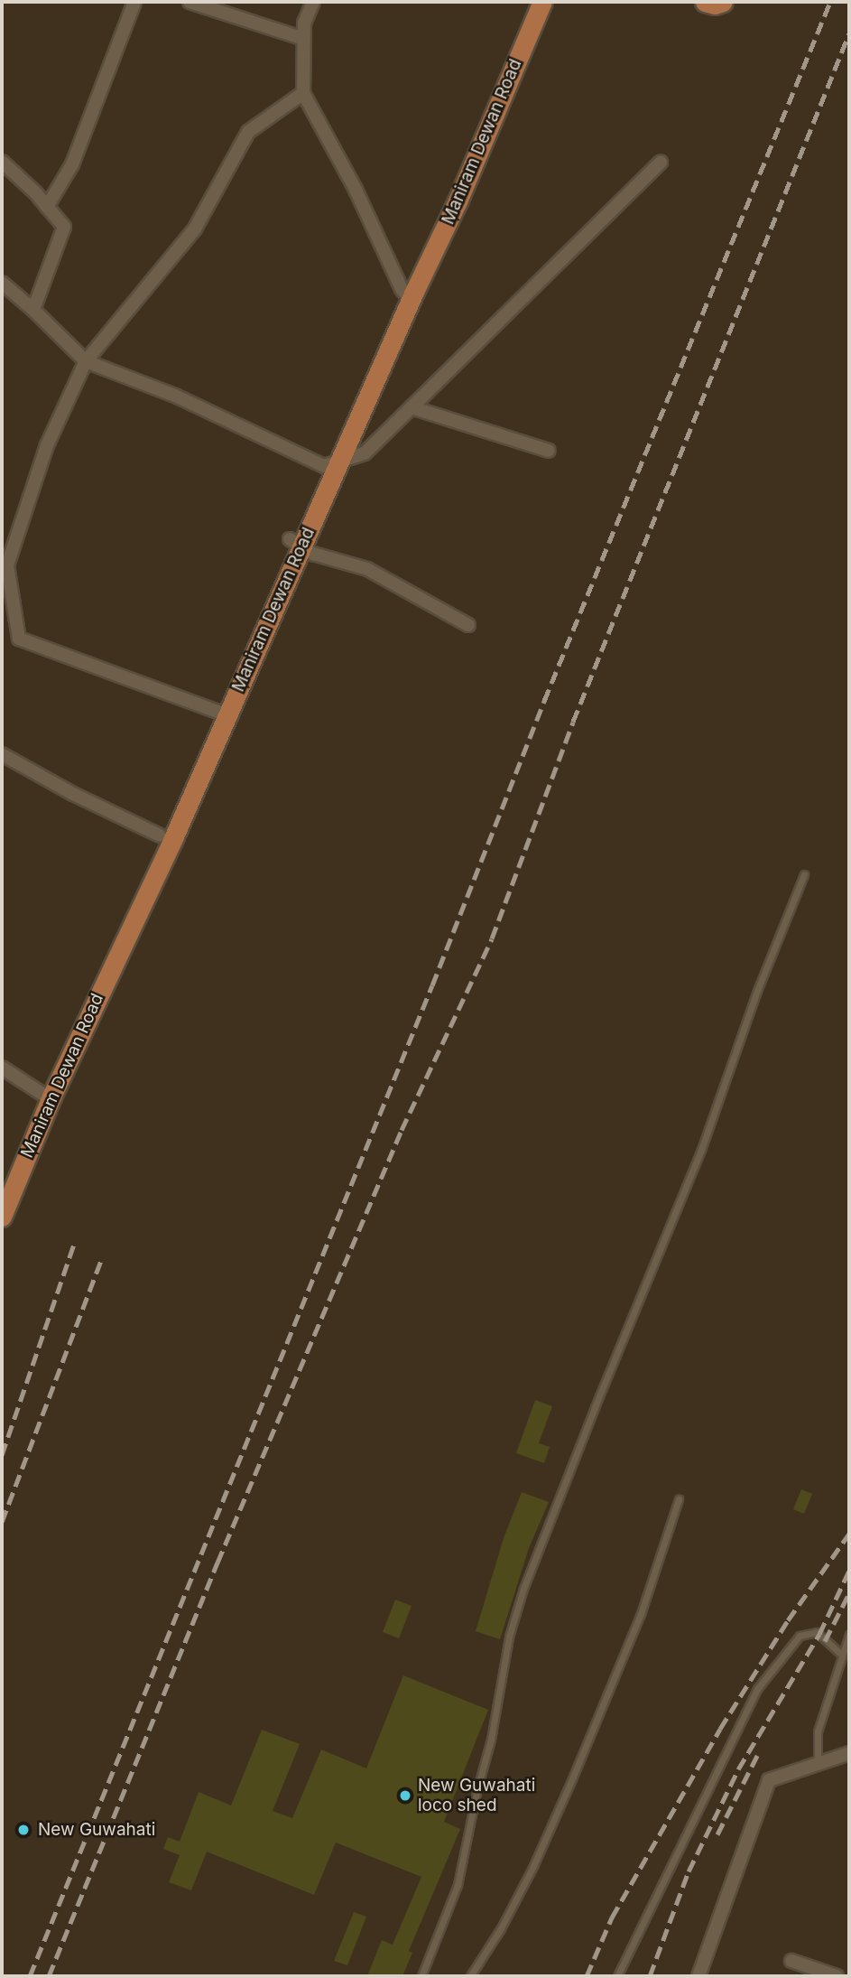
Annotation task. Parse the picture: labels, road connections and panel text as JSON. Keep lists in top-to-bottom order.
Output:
{
  "streets": {
    "main road": ["Maniram Dewan Road"]
  },
  "places": ["New Guwahati loco shed", "New Guwahati"]
}
